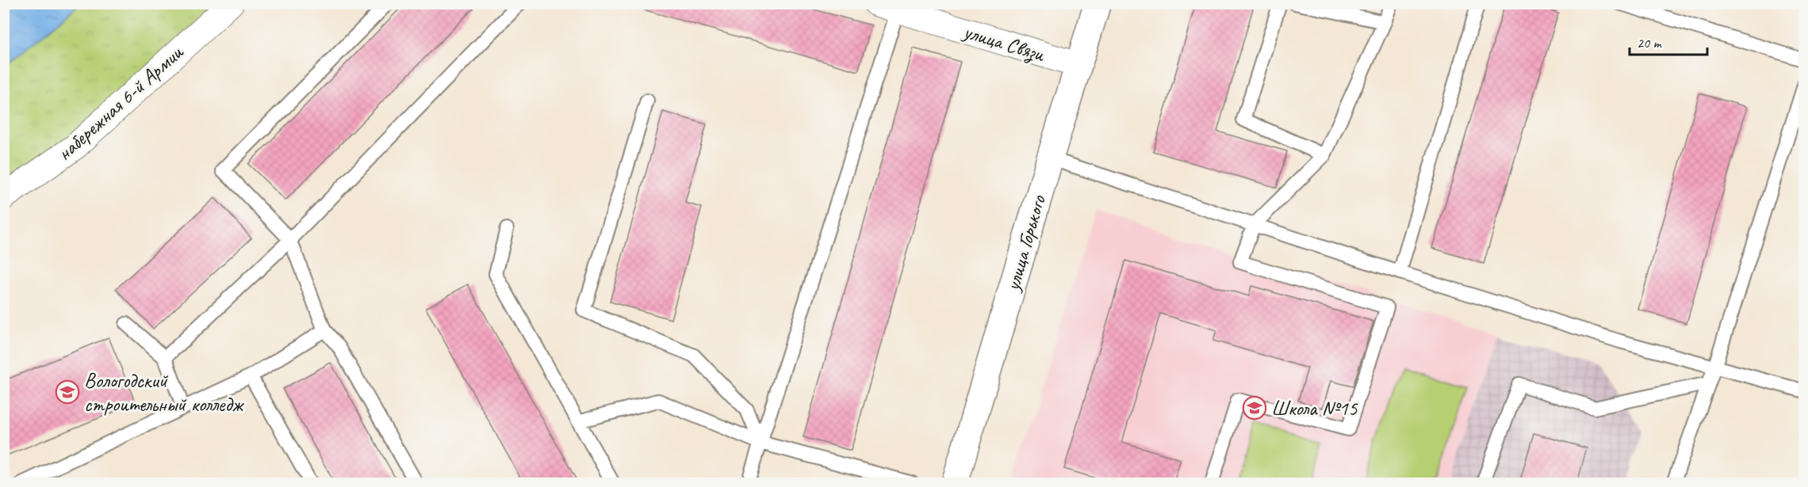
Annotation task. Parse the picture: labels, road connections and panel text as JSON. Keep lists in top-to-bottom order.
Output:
{
  "streets": {
    "street": ["улица Связи", "набережная 6-й Армии", "улица Горького"]
  },
  "crossings": [
    ["улица Связи", "улица Горького"]
  ],
  "places": {
    "school or university": ["Вологодский строительный колледж", "Школа №15"]
  },
  "scale_bar": "20 m"
}
